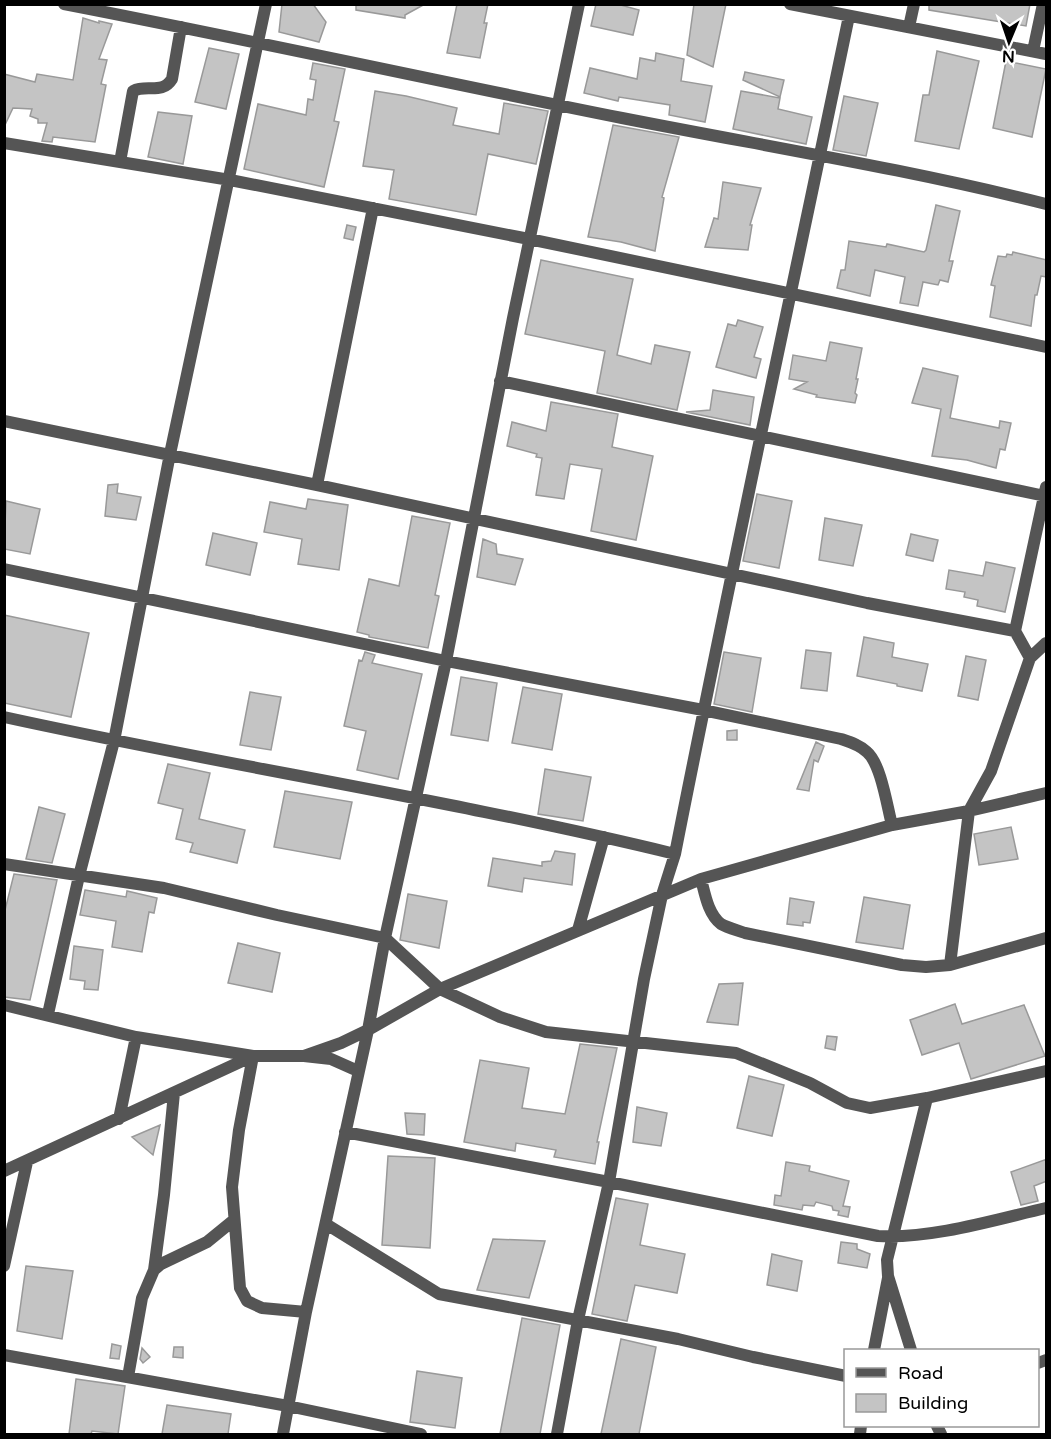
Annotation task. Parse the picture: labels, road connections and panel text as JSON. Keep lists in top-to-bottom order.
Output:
{
  "legend": ["Road", "Building"],
  "north": "bottom"
}
